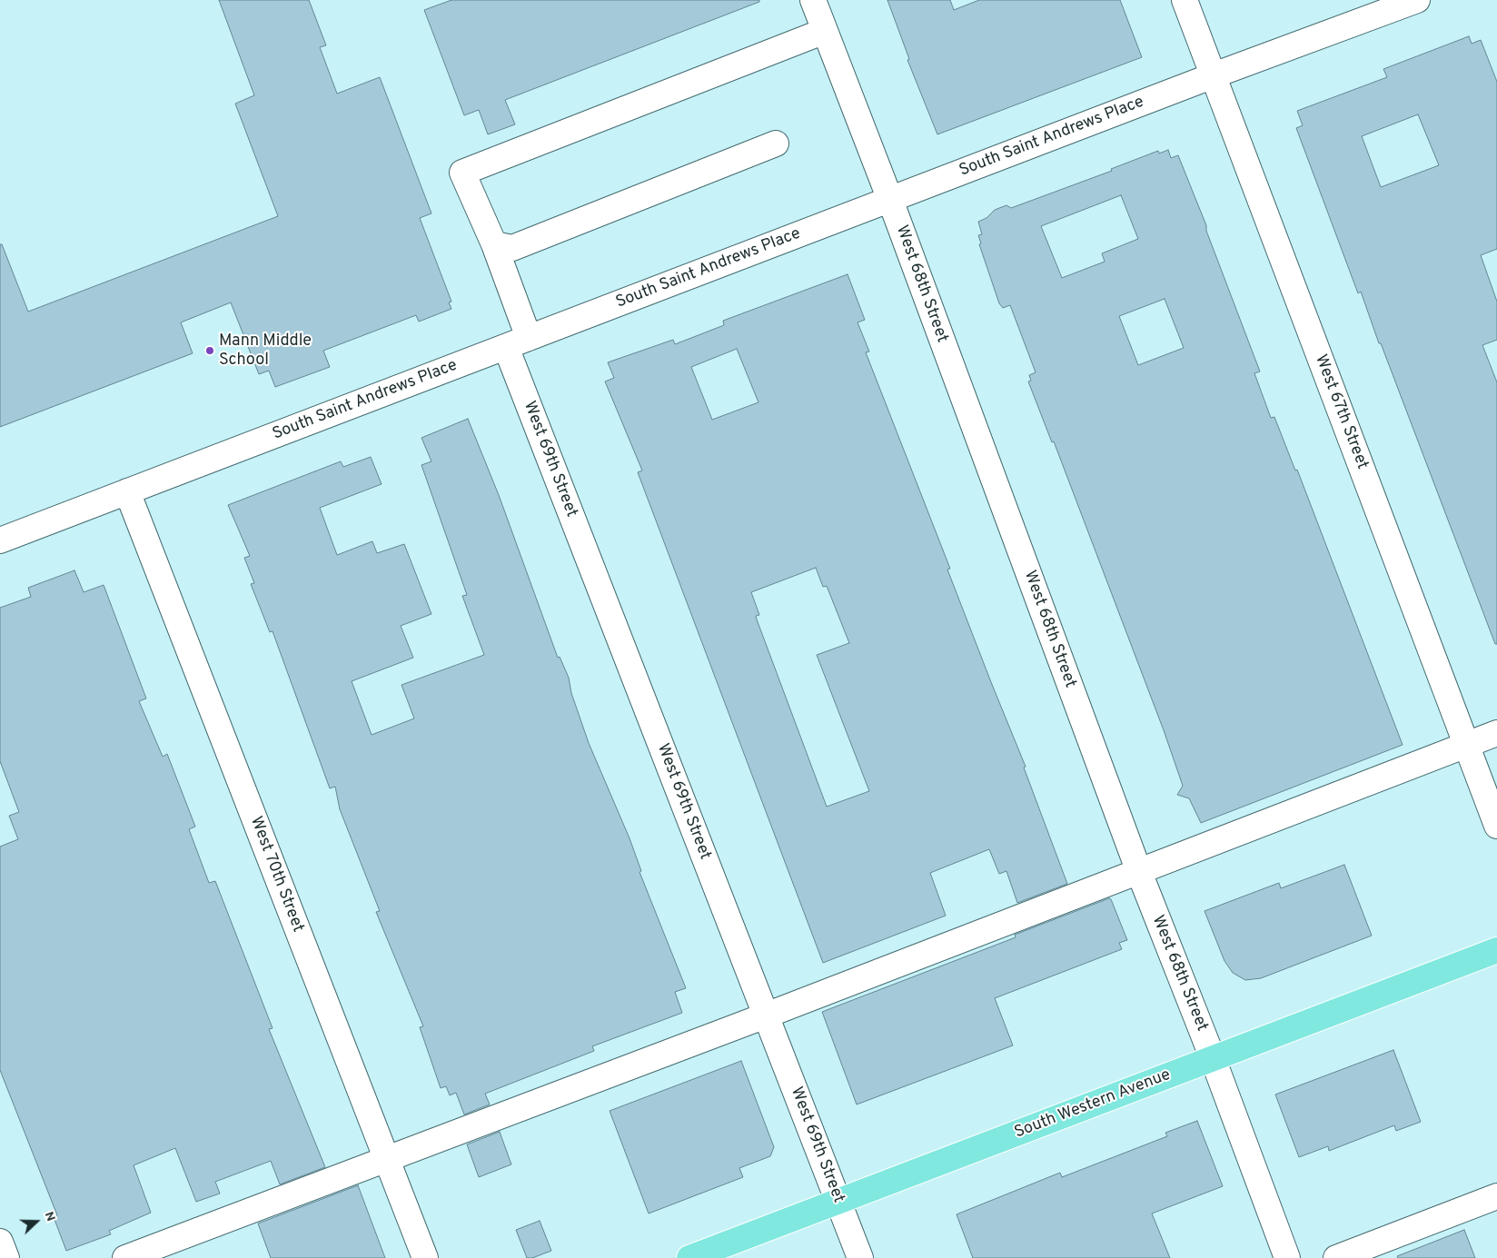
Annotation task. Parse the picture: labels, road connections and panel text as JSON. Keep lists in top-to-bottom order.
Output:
{
  "streets": {
    "main road": ["South Western Avenue"],
    "street": [
      "South Saint Andrews Place",
      "West 68th Street",
      "West 67th Street",
      "West 69th Street",
      "West 70th Street"
    ]
  },
  "crossings": [
    ["South Saint Andrews Place", "West 68th Street"],
    ["South Saint Andrews Place", "West 67th Street"],
    ["South Saint Andrews Place", "West 69th Street"],
    ["South Saint Andrews Place", "West 70th Street"],
    ["West 68th Street", "West 69th Street"],
    ["West 68th Street", "South Western Avenue"],
    ["West 69th Street", "South Western Avenue"]
  ],
  "places": ["Mann Middle School"],
  "north": "right"
}
